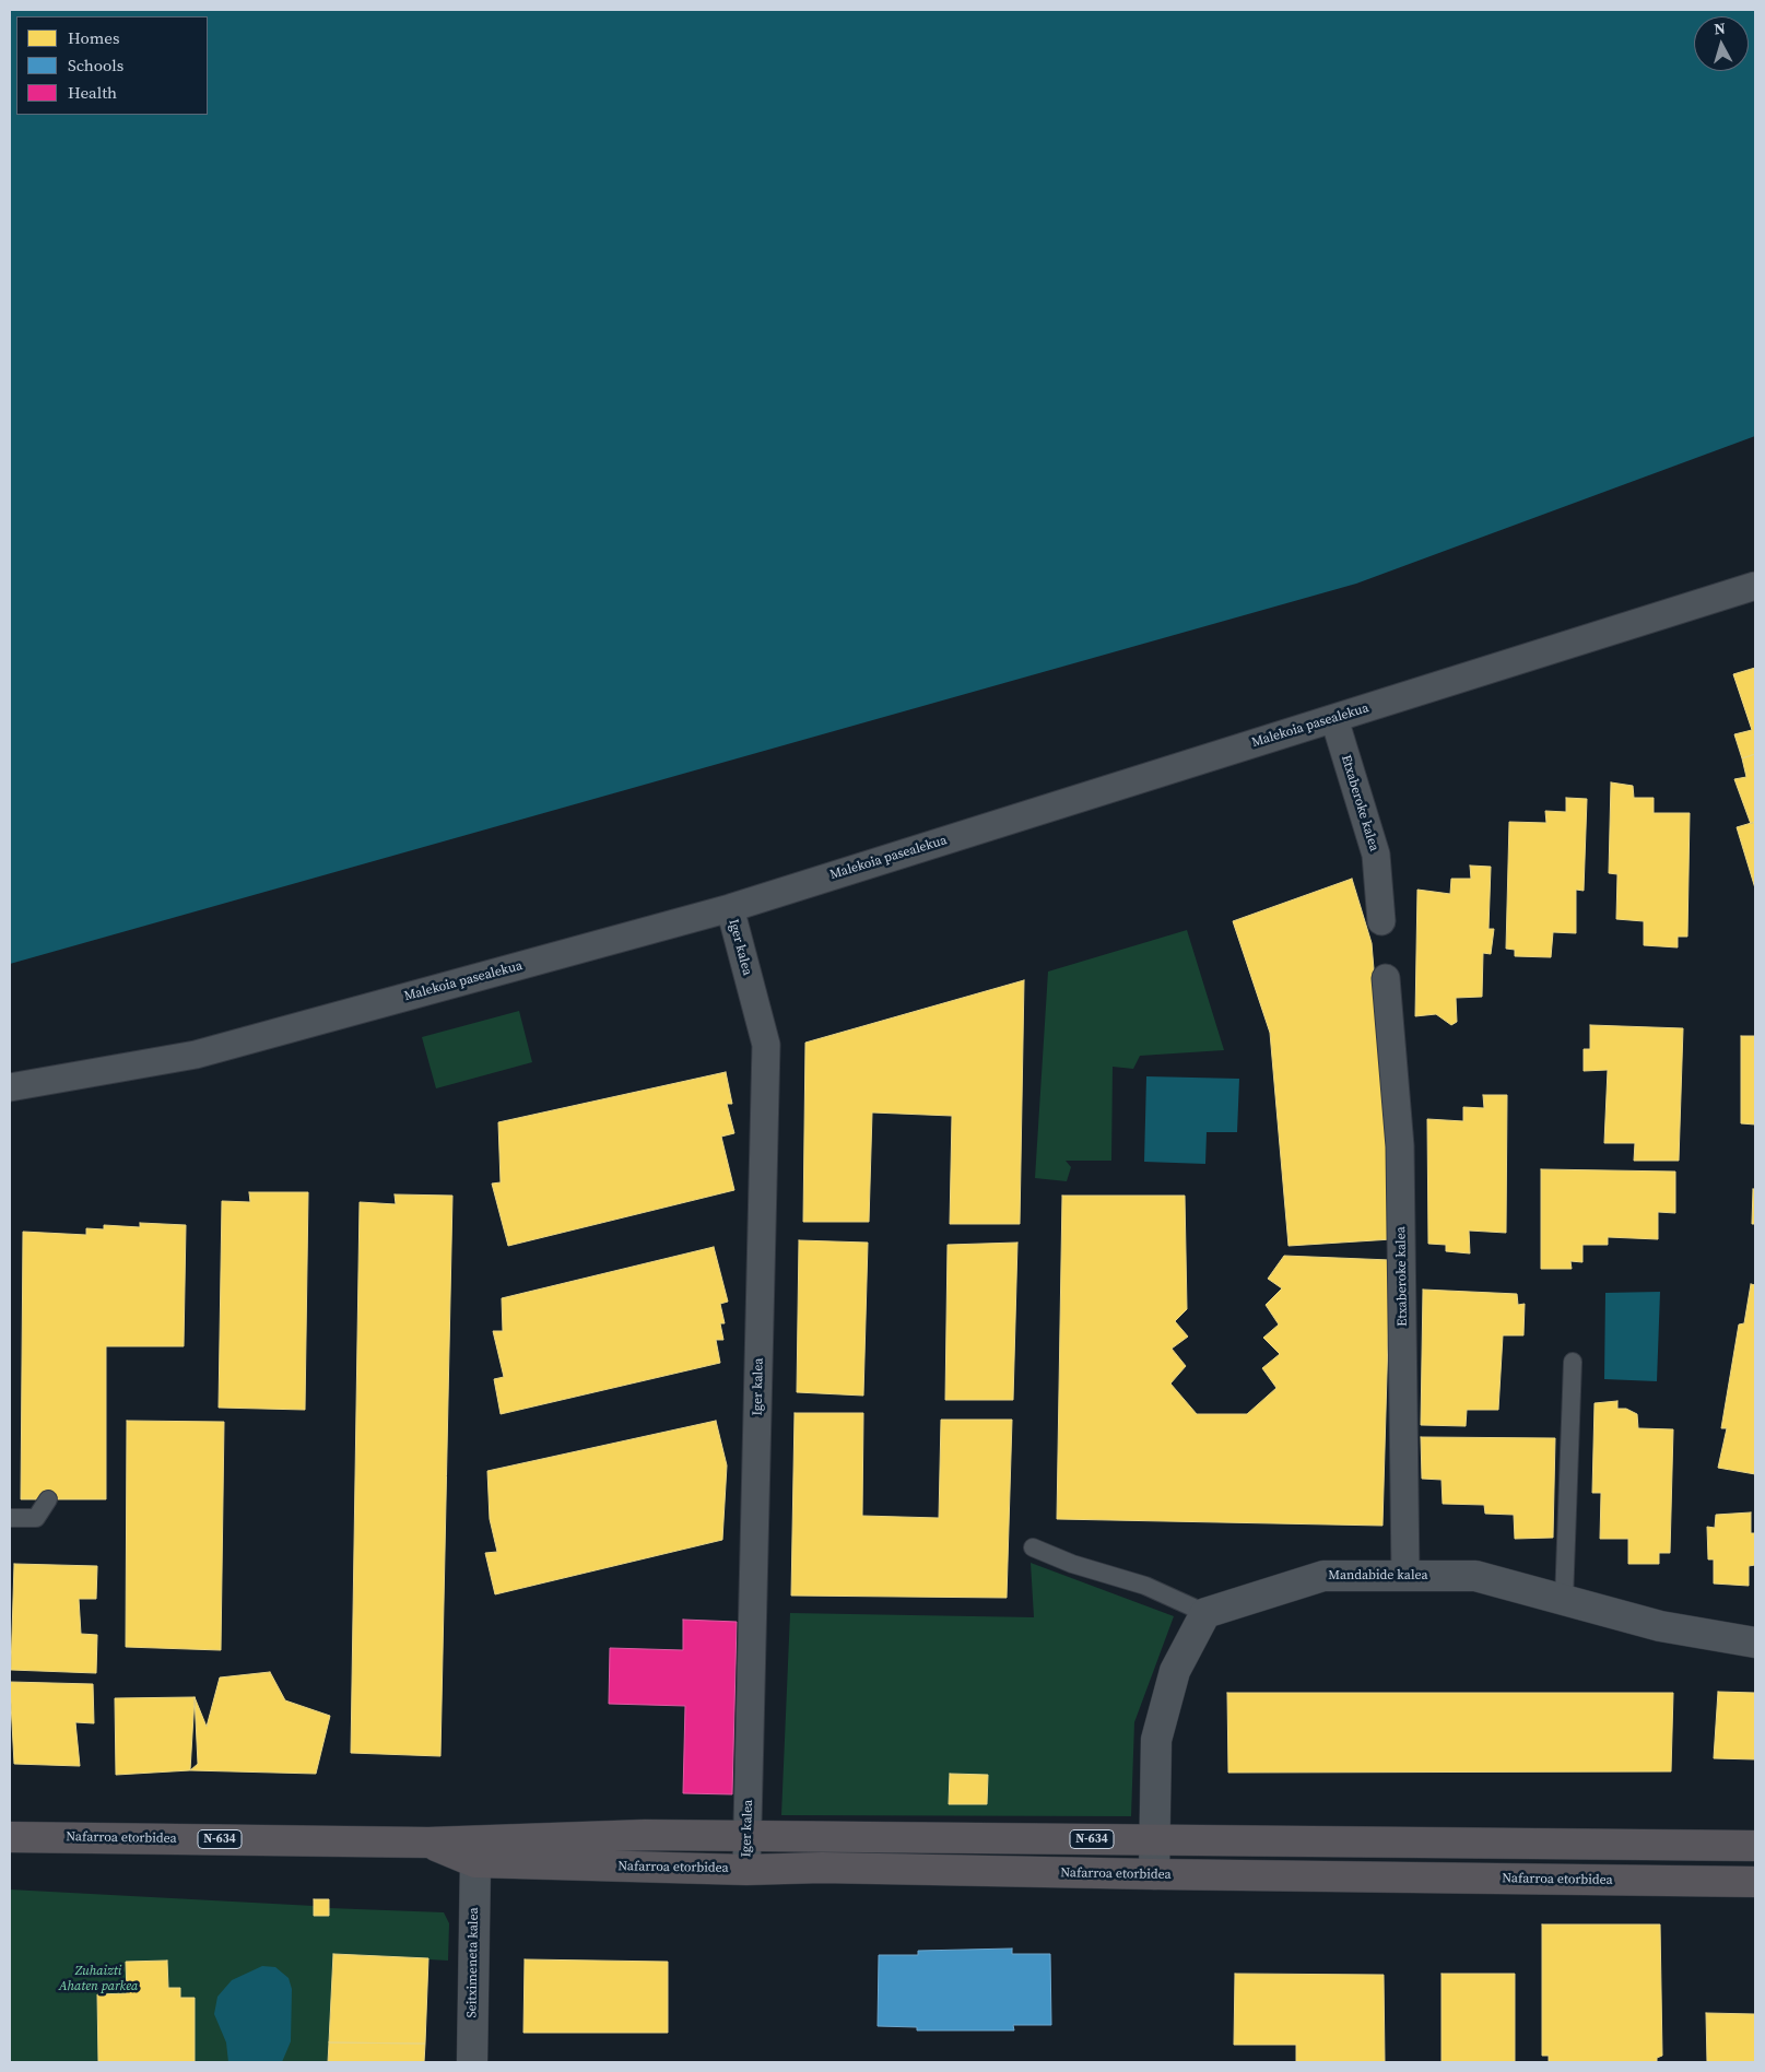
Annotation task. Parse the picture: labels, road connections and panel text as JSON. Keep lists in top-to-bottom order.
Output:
{
  "streets": {
    "highway": ["Nafarroa etorbidea", "N-634"],
    "street": [
      "Malekoia pasealekua",
      "Etxaberoke kalea",
      "Iger kalea",
      "Mandabide kalea",
      "Seitximeneta kalea"
    ]
  },
  "crossings": [
    ["Malekoia pasealekua", "Etxaberoke kalea"],
    ["Malekoia pasealekua", "Iger kalea"],
    ["Etxaberoke kalea", "Mandabide kalea"],
    ["Iger kalea", "Nafarroa etorbidea"],
    ["Nafarroa etorbidea", "Seitximeneta kalea"]
  ],
  "parks": ["Zuhaizti Ahaten parkea"],
  "legend": ["Homes", "Schools", "Health"],
  "north": "top"
}
